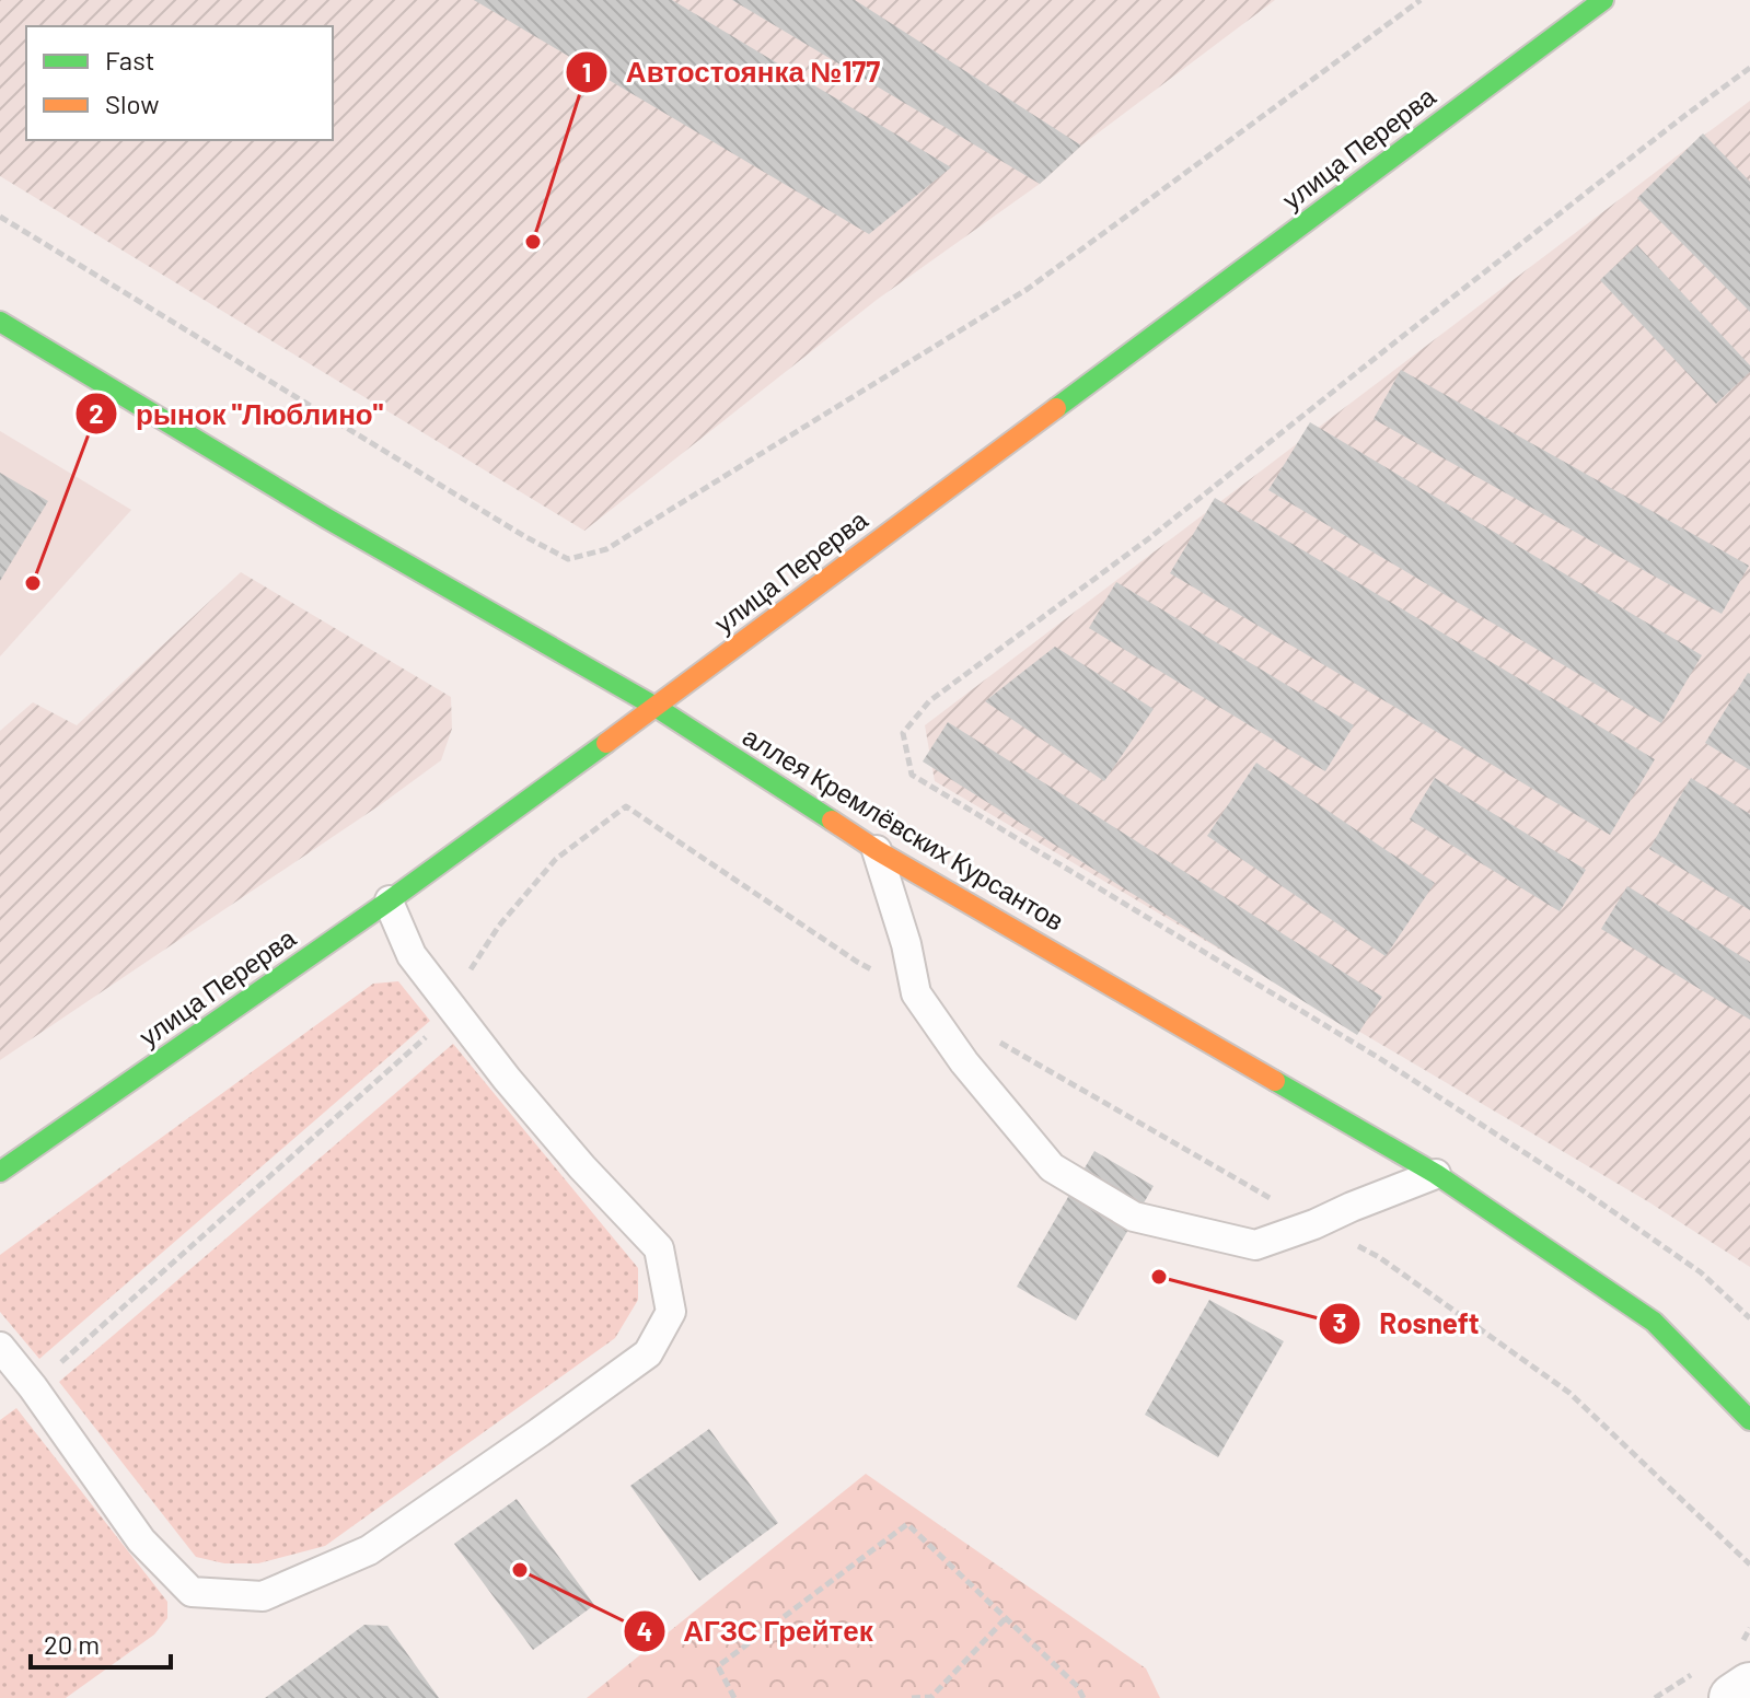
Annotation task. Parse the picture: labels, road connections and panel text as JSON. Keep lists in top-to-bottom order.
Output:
{
  "streets": {
    "main road": ["улица Перерва", "аллея Кремлёвских Курсантов"]
  },
  "crossings": [
    ["улица Перерва", "аллея Кремлёвских Курсантов"]
  ],
  "places": [
    "Автостоянка №177",
    "рынок \"Люблино\"",
    "Rosneft",
    "АГЗС Грейтек"
  ],
  "legend": ["Fast", "Slow"],
  "scale_bar": "20 m"
}
